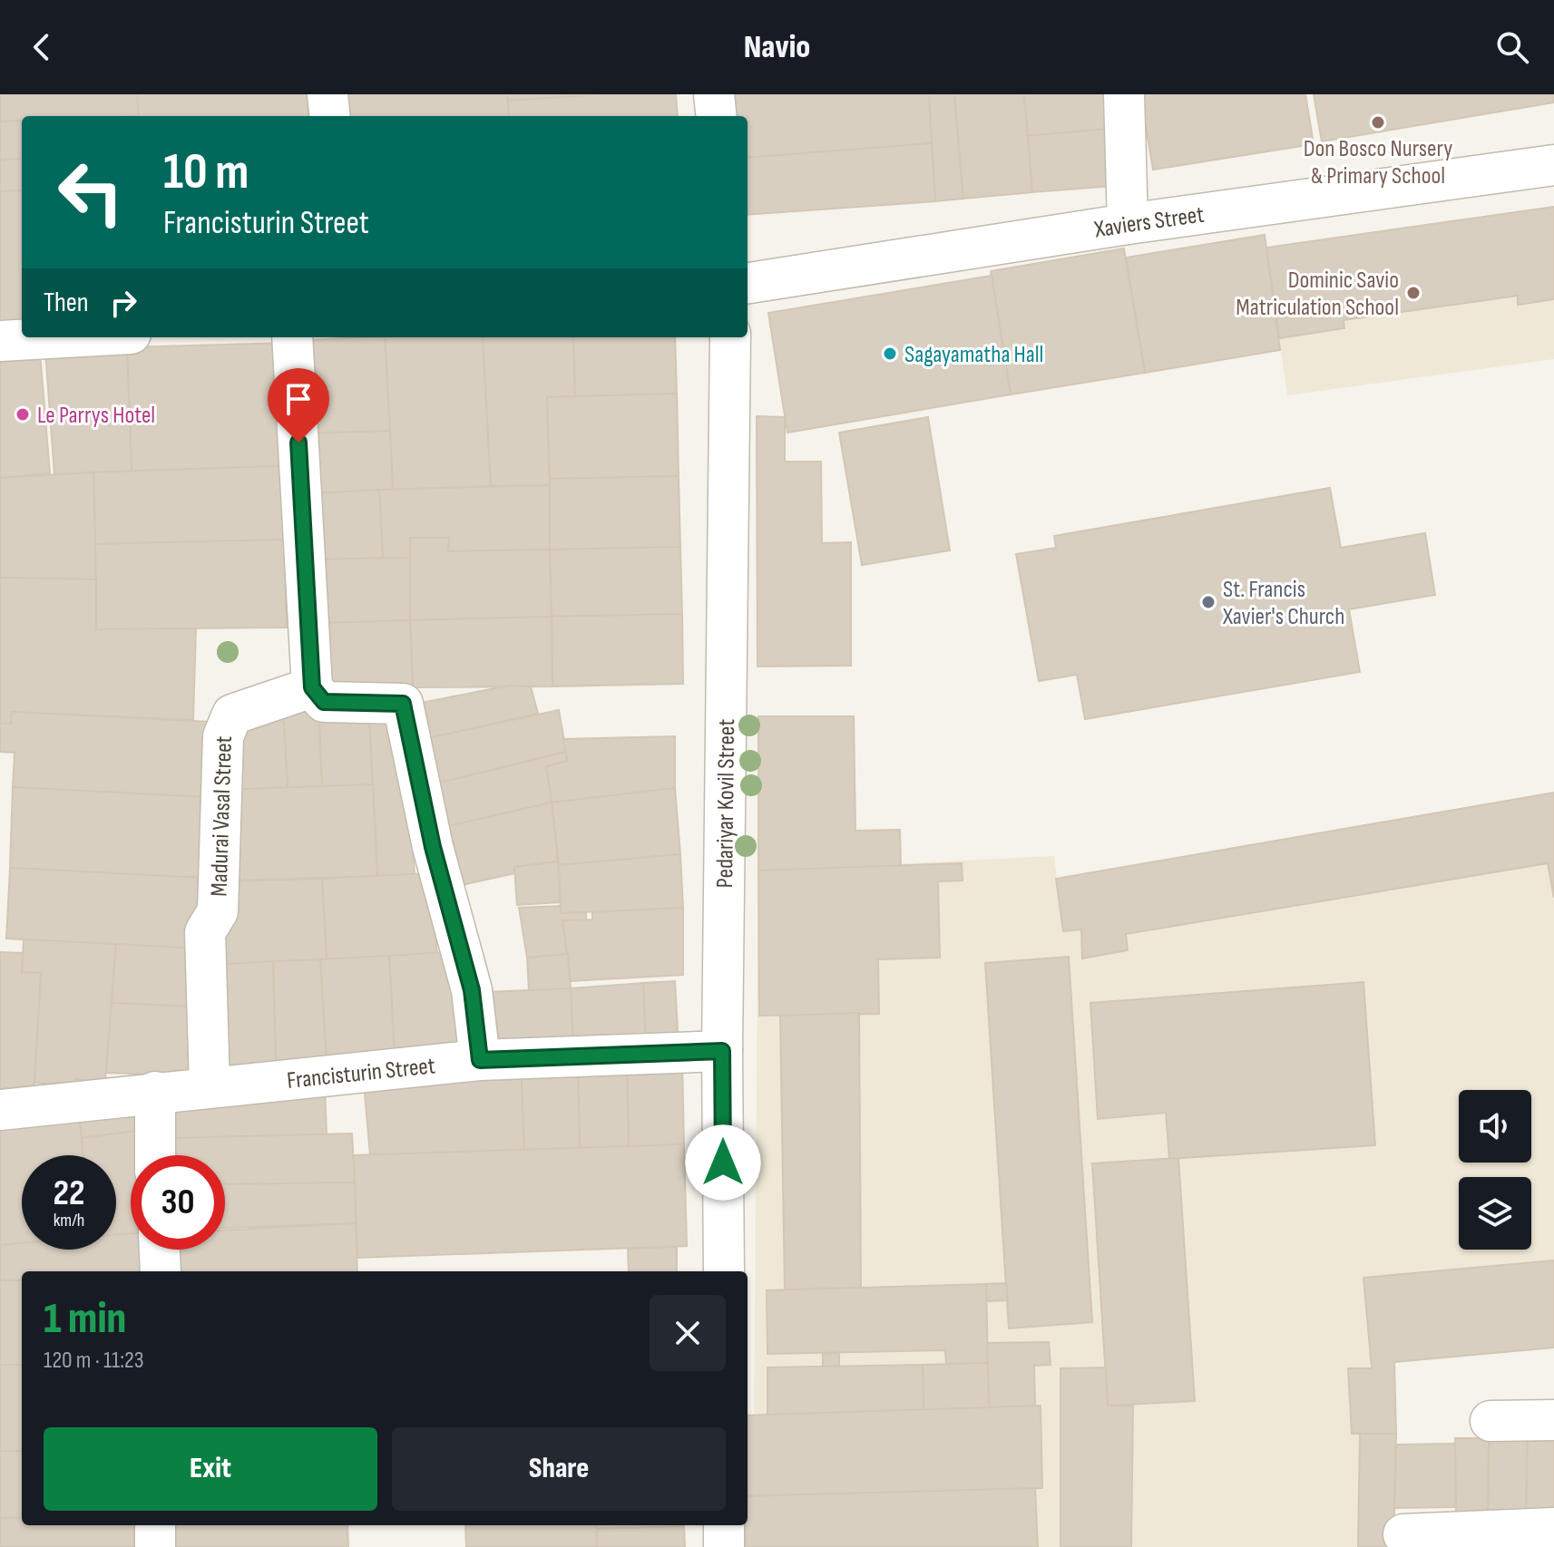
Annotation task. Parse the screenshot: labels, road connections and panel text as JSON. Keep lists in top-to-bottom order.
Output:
{
  "streets": {
    "street": [
      "Xaviers Street",
      "Pedariyar Kovil Street",
      "Madurai Vasal Street",
      "Francisturin Street"
    ]
  },
  "crossings": [
    ["Pedariyar Kovil Street", "Francisturin Street"],
    ["Madurai Vasal Street", "Francisturin Street"]
  ],
  "places": [
    "Don Bosco Nursery & Primary School",
    "Dominic Savio Matriculation School",
    "Sagayamatha Hall",
    "Le Parrys Hotel",
    "St. Francis Xavier's Church"
  ],
  "page": {
    "header": "Navio",
    "turn": ["10 m", "Francisturin Street"],
    "then": "Then",
    "speed": "22 km/h",
    "limit": "30",
    "heading": ["1 min", "120 m · 11:23"],
    "buttons": ["Exit", "Share"]
  }
}
